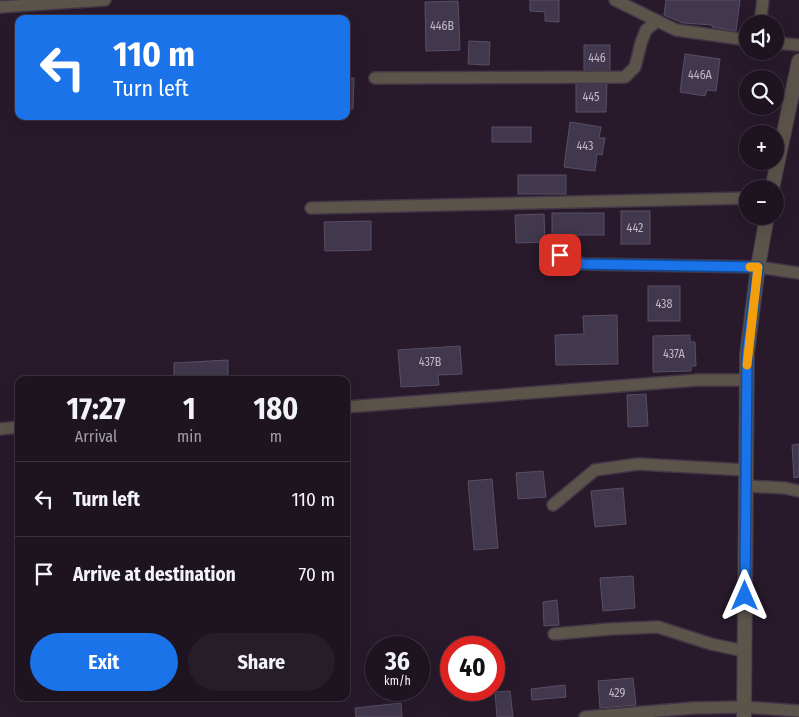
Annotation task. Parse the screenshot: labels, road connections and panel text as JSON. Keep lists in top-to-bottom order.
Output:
{
  "house_numbers": [
    "446B",
    "446",
    "446A",
    "445",
    "443",
    "442",
    "438",
    "437A",
    "437B",
    "429"
  ],
  "page": {
    "map_buttons": ["+", "−"],
    "turn": ["110 m", "Turn left"],
    "eta": [
      "17:27",
      "Arrival",
      "1",
      "min",
      "180",
      "m"
    ],
    "list": [
      {
        "name": "Turn left",
        "value": "110 m"
      },
      {
        "name": "Arrive at destination",
        "value": "70 m"
      }
    ],
    "buttons": ["Exit", "Share"],
    "speed": "36 km/h",
    "limit": "40"
  }
}
